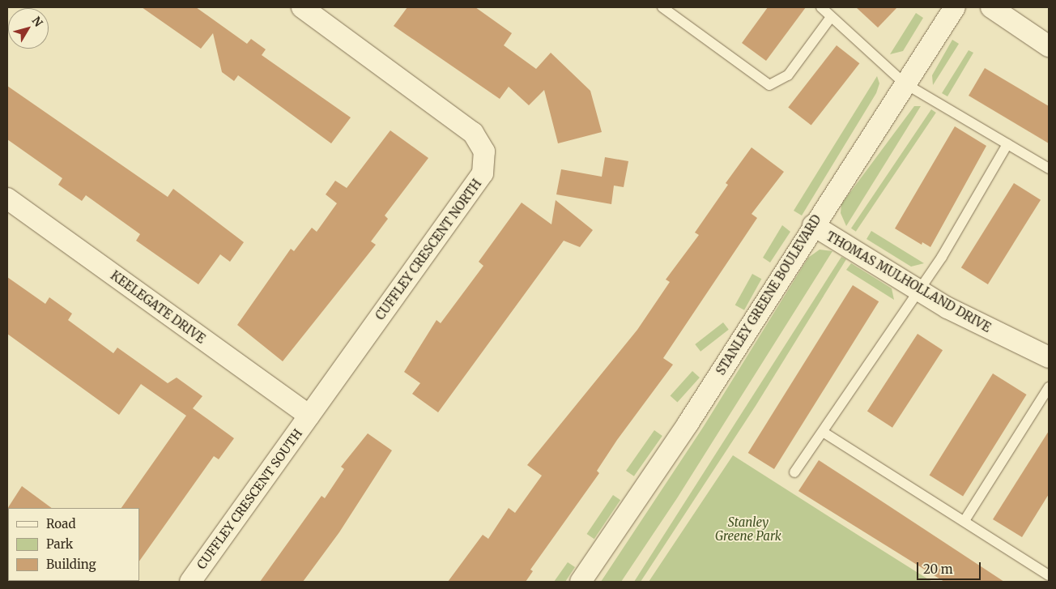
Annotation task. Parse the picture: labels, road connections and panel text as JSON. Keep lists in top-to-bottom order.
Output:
{
  "streets": {
    "street": [
      "CUFFLEY CRESCENT NORTH",
      "THOMAS MULHOLLAND DRIVE",
      "STANLEY GREENE BOULEVARD",
      "KEELEGATE DRIVE",
      "CUFFLEY CRESCENT SOUTH"
    ]
  },
  "crossings": [
    ["CUFFLEY CRESCENT NORTH", "KEELEGATE DRIVE"],
    ["CUFFLEY CRESCENT NORTH", "CUFFLEY CRESCENT SOUTH"],
    ["THOMAS MULHOLLAND DRIVE", "STANLEY GREENE BOULEVARD"],
    ["KEELEGATE DRIVE", "CUFFLEY CRESCENT SOUTH"]
  ],
  "parks": ["Stanley Greene Park"],
  "legend": ["Road", "Park", "Building"],
  "scale_bar": "20 m",
  "north": "top right"
}
